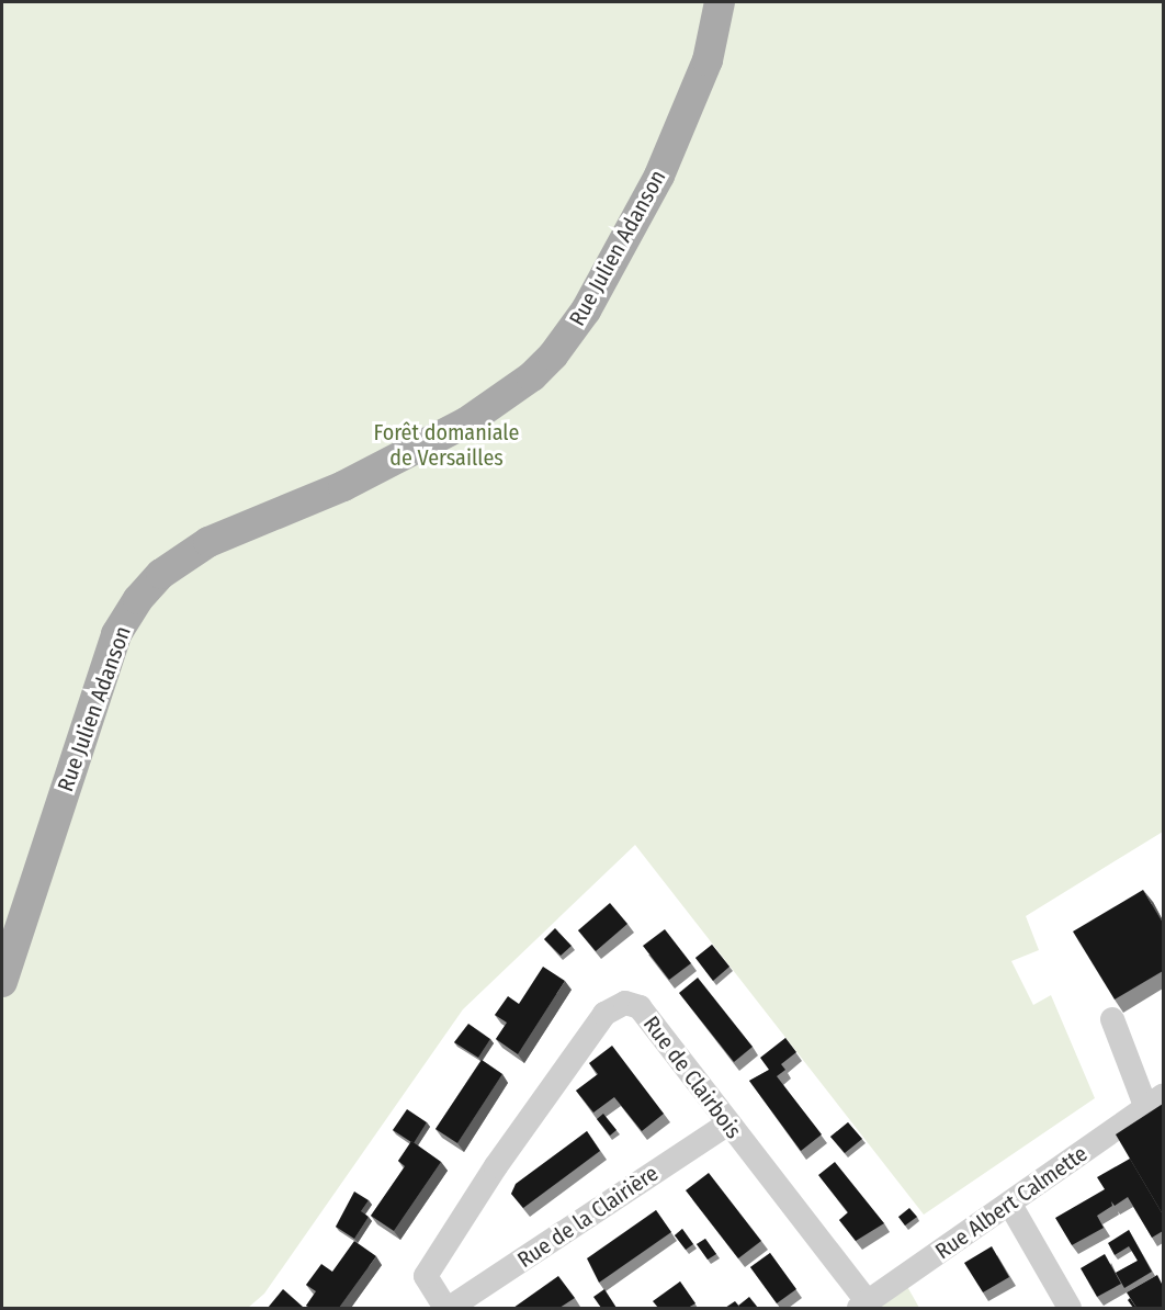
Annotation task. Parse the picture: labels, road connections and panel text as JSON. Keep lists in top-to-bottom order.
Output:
{
  "streets": {
    "main road": ["Rue Julien Adanson"],
    "street": ["Rue de Clairbois", "Rue Albert Calmette", "Rue de la Clairière"]
  },
  "crossings": [
    ["Rue de Clairbois", "Rue Albert Calmette"],
    ["Rue de Clairbois", "Rue de la Clairière"]
  ],
  "parks": ["Forêt domaniale de Versailles"]
}
